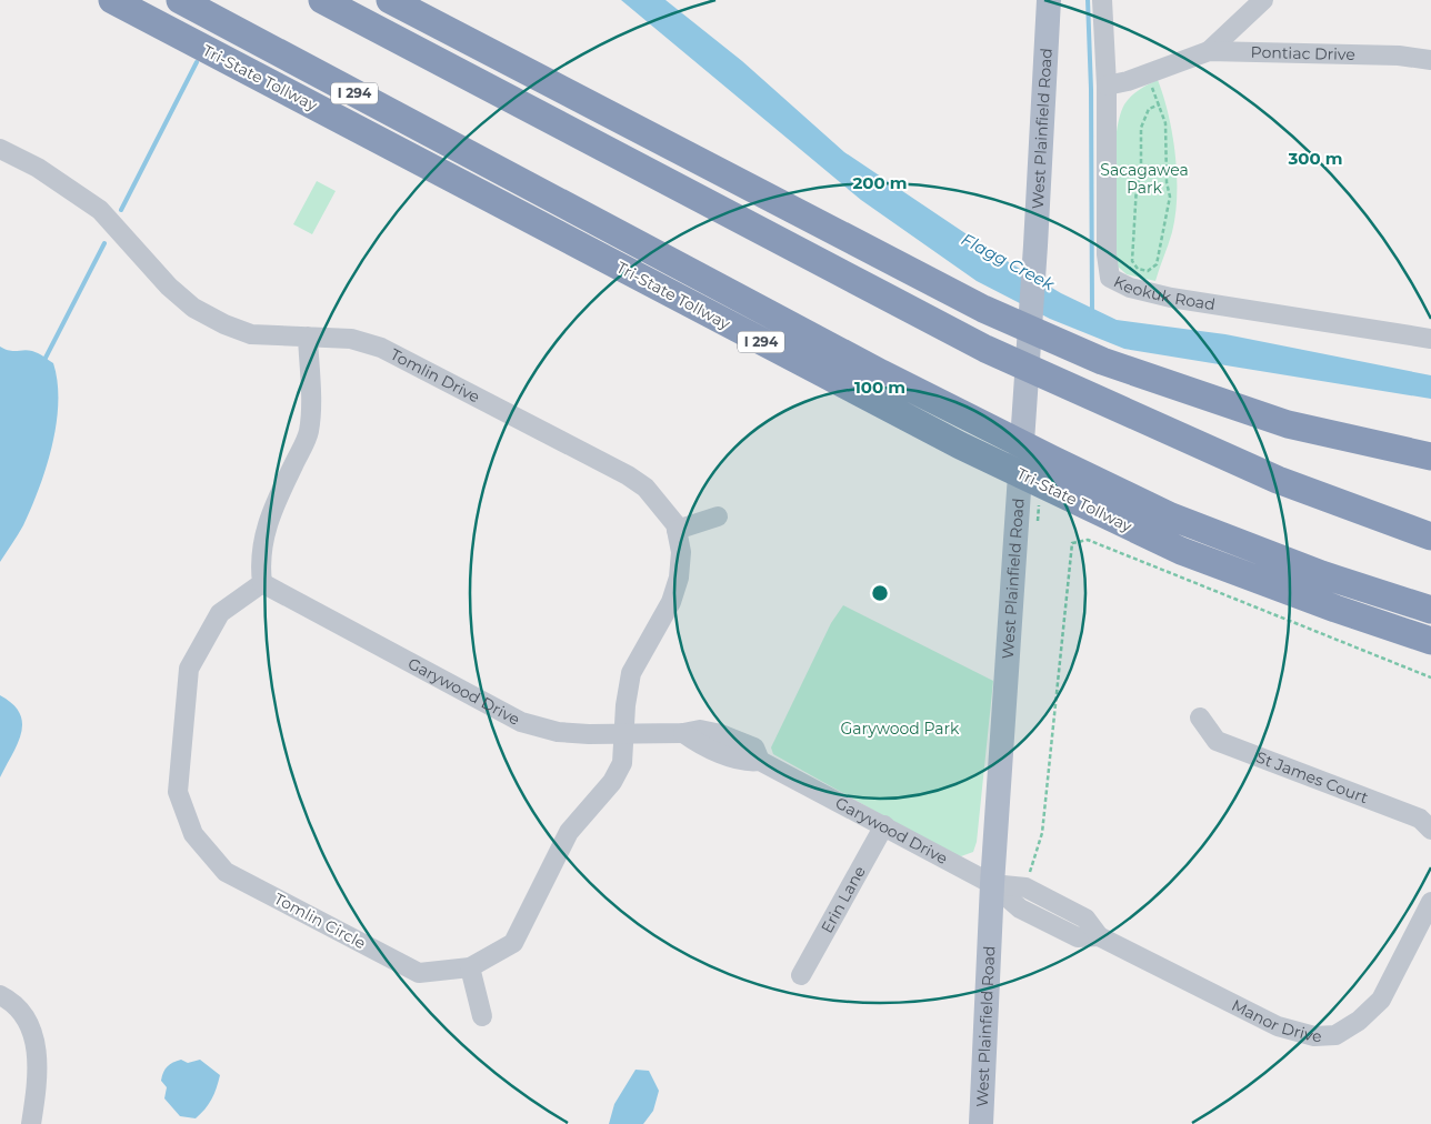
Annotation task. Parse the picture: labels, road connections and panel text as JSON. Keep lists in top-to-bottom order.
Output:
{
  "streets": {
    "highway": ["Tri-State Tollway", "I 294"],
    "main road": ["West Plainfield Road"],
    "street": [
      "Pontiac Drive",
      "Keokuk Road",
      "Tomlin Drive",
      "Garywood Drive",
      "St James Court",
      "Erin Lane",
      "Tomlin Circle",
      "Manor Drive"
    ]
  },
  "crossings": [
    ["Pontiac Drive", "Keokuk Road"],
    ["West Plainfield Road", "Garywood Drive"],
    ["West Plainfield Road", "Manor Drive"],
    ["Tomlin Drive", "Garywood Drive"],
    ["Tomlin Drive", "Tomlin Circle"],
    ["Garywood Drive", "Erin Lane"],
    ["Garywood Drive", "Tomlin Circle"],
    ["Garywood Drive", "Manor Drive"]
  ],
  "water": ["Flagg Creek"],
  "parks": ["Sacagawea Park", "Garywood Park"],
  "rings": ["300 m", "200 m", "100 m"]
}
